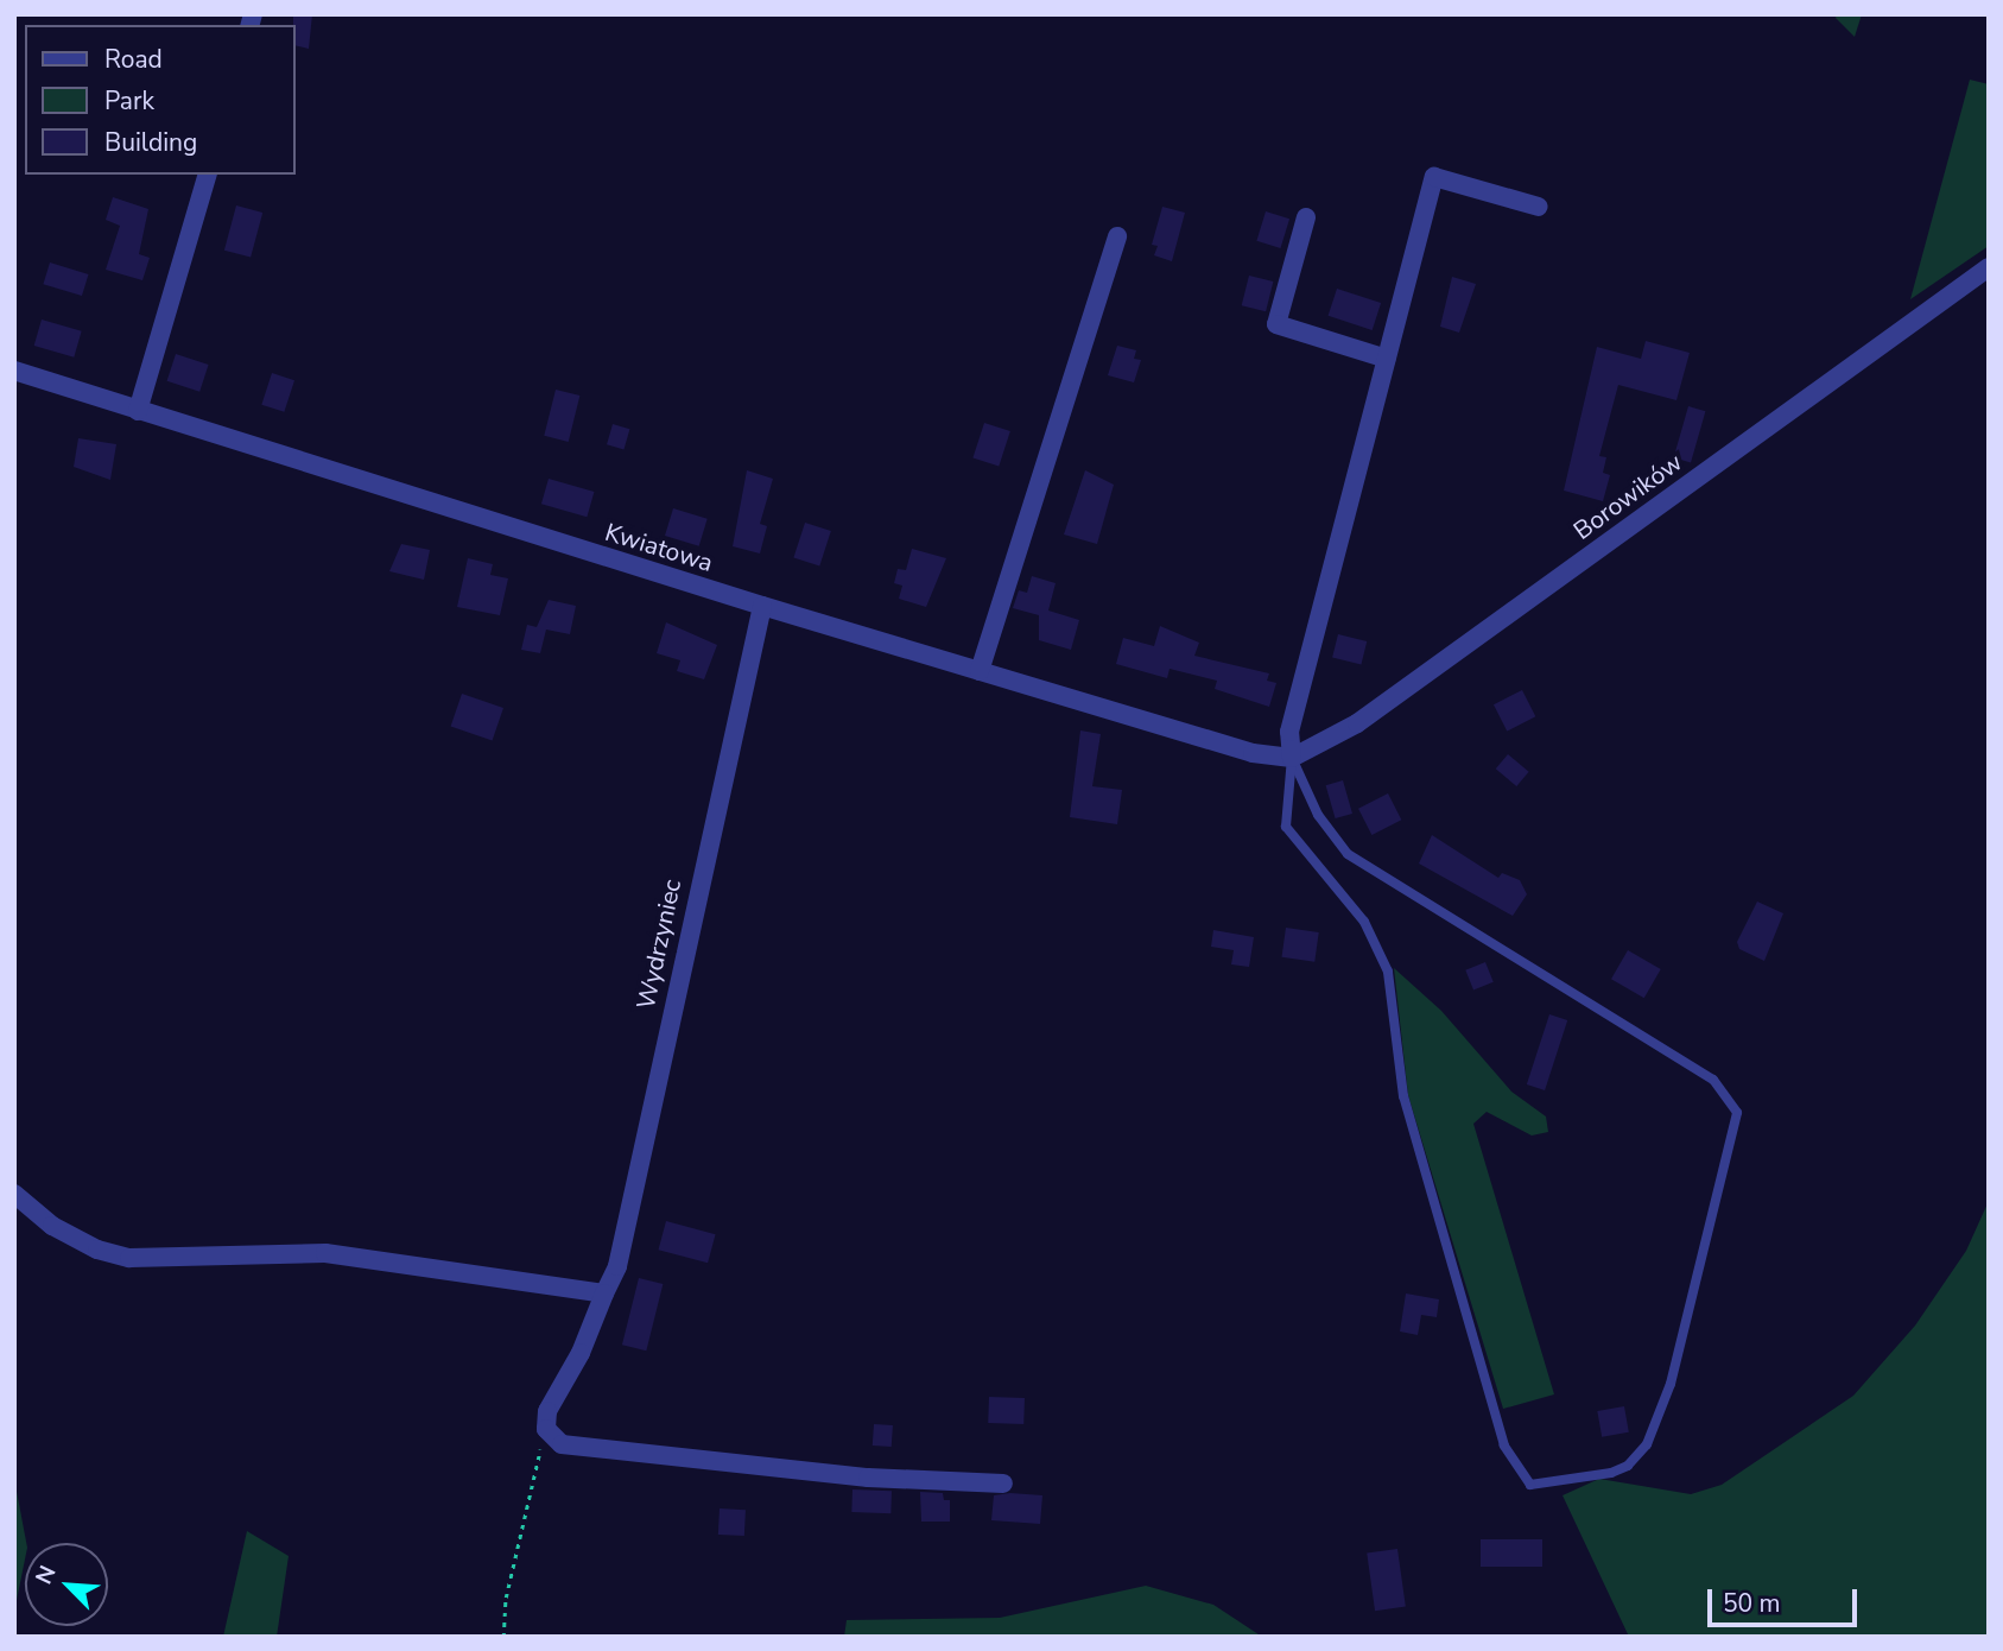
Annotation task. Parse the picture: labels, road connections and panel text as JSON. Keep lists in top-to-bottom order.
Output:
{
  "streets": {
    "street": ["Borowików", "Kwiatowa", "Wydrzyniec"]
  },
  "crossings": [
    ["Borowików", "Kwiatowa"],
    ["Kwiatowa", "Wydrzyniec"]
  ],
  "legend": ["Road", "Park", "Building"],
  "scale_bar": "50 m",
  "north": "top left"
}
